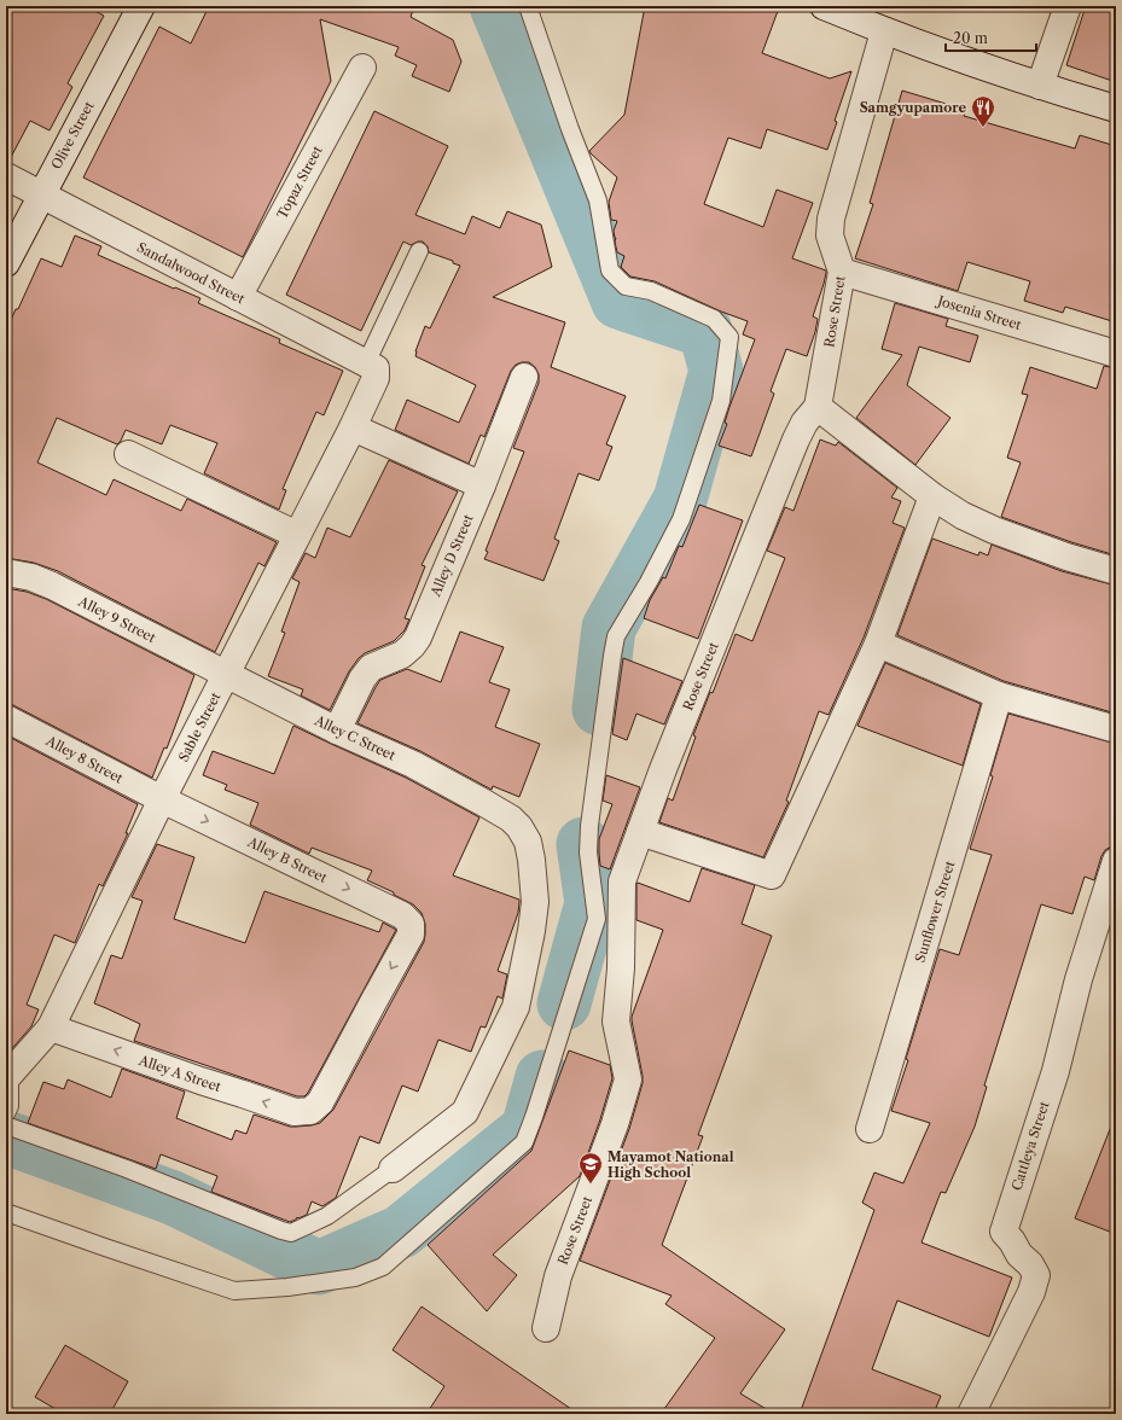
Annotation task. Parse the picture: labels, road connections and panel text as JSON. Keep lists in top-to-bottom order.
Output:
{
  "streets": {
    "street": [
      "Olive Street",
      "Topaz Street",
      "Sandalwood Street",
      "Rose Street",
      "Josenia Street",
      "Alley D Street",
      "Alley 9 Street",
      "Sable Street",
      "Alley C Street",
      "Alley 8 Street",
      "Alley B Street",
      "Sunflower Street",
      "Alley A Street",
      "Cattleya Street"
    ]
  },
  "crossings": [
    ["Olive Street", "Sandalwood Street"],
    ["Topaz Street", "Sandalwood Street"],
    ["Sandalwood Street", "Sable Street"],
    ["Rose Street", "Josenia Street"],
    ["Alley D Street", "Alley C Street"],
    ["Alley 9 Street", "Sable Street"],
    ["Alley 9 Street", "Alley C Street"],
    ["Sable Street", "Alley C Street"],
    ["Sable Street", "Alley 8 Street"],
    ["Sable Street", "Alley B Street"],
    ["Sable Street", "Alley A Street"],
    ["Alley 8 Street", "Alley B Street"],
    ["Alley B Street", "Alley A Street"]
  ],
  "one_way": ["Alley A Street"],
  "places": {
    "restaurant": ["Samgyupamore"],
    "school or university": ["Mayamot National High School"]
  },
  "scale_bar": "20 m"
}
